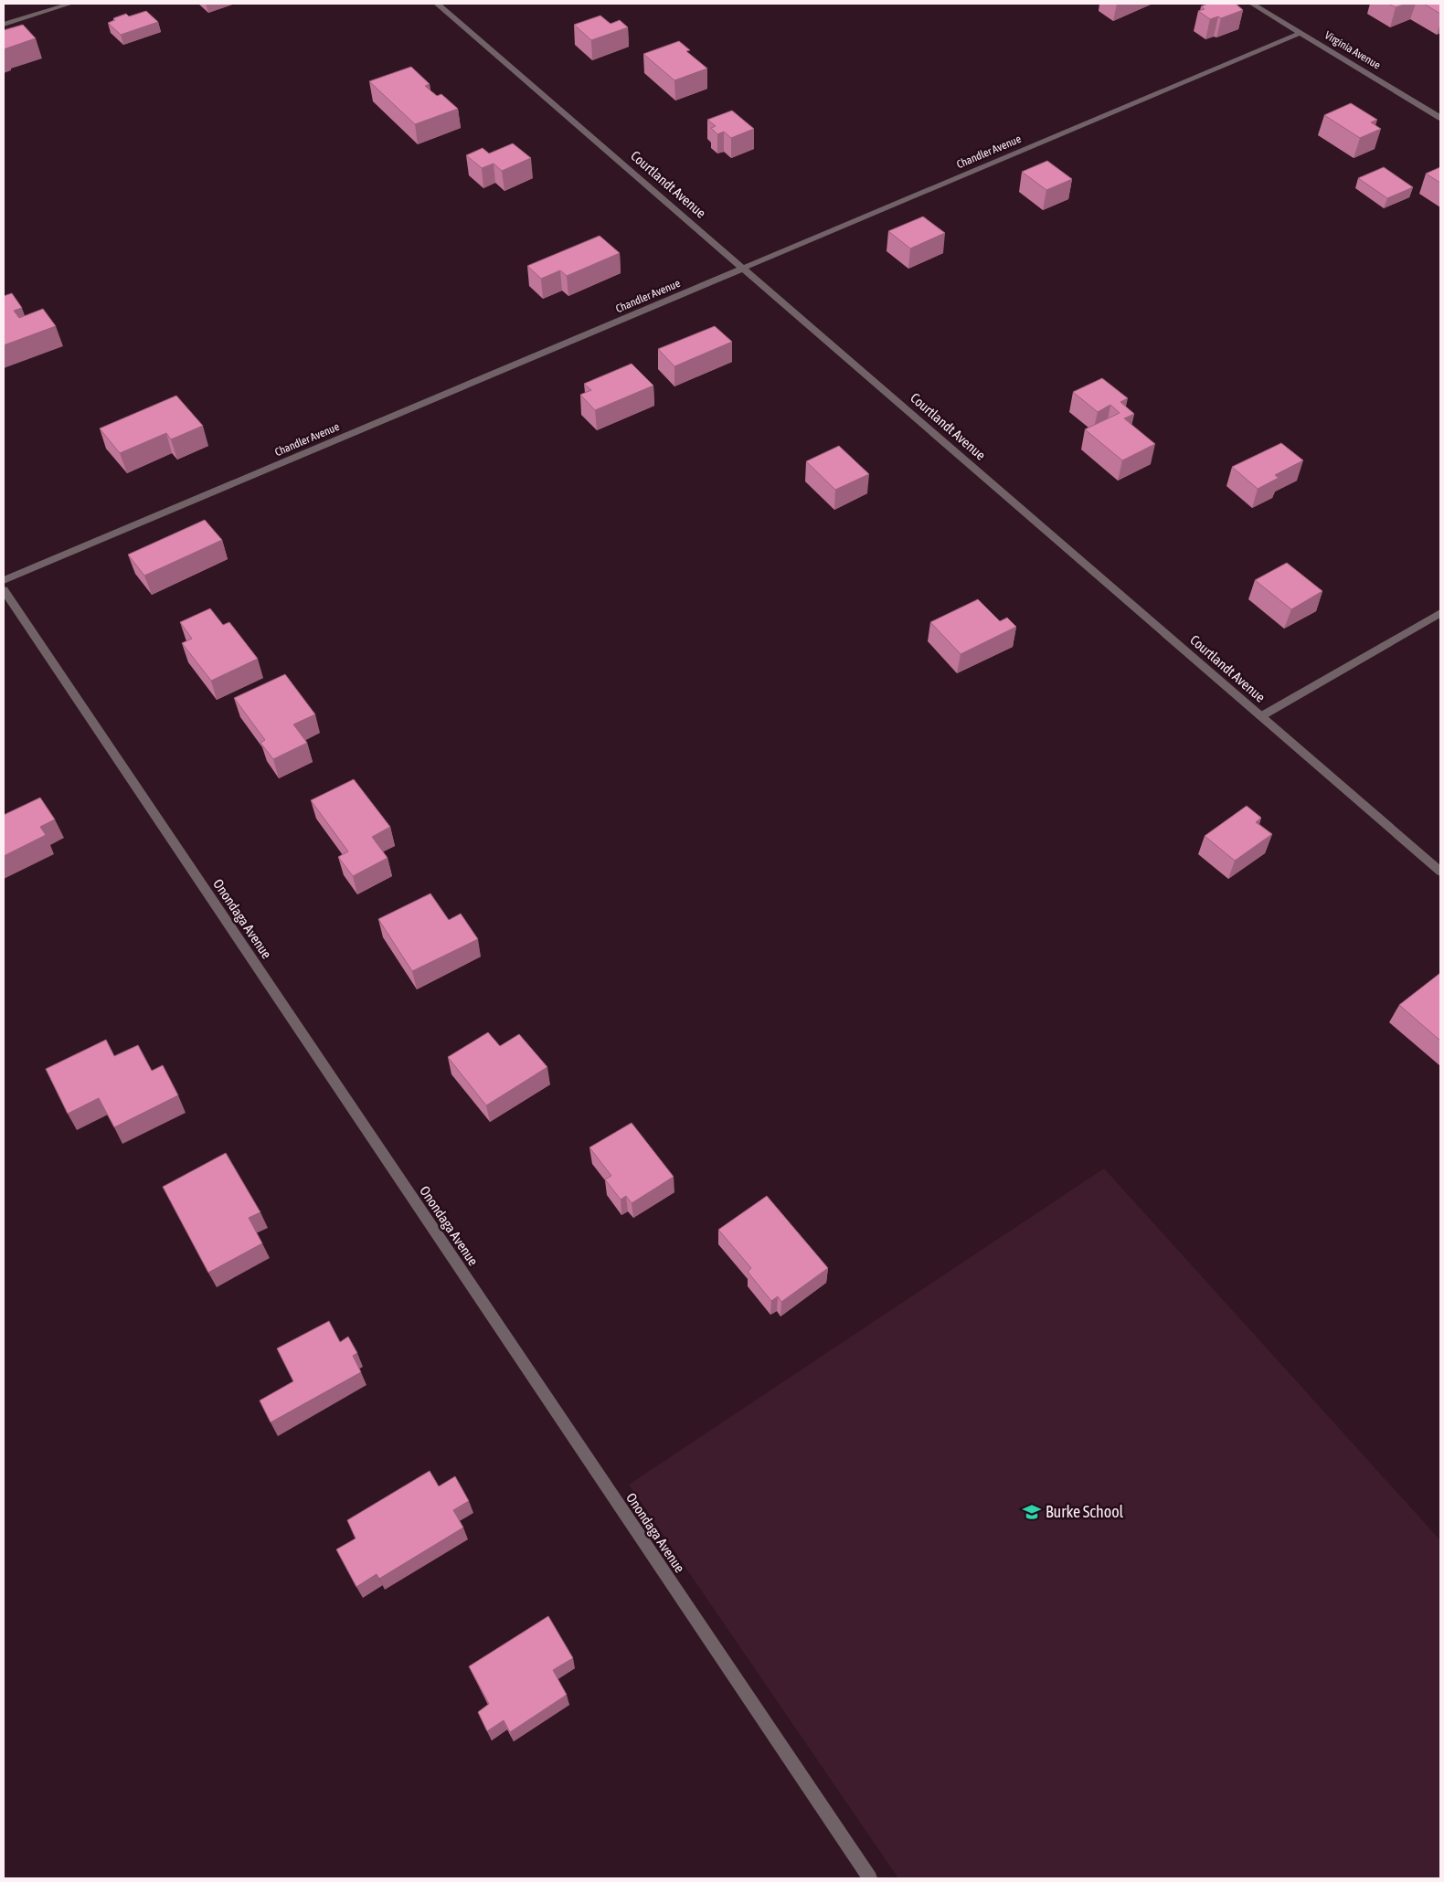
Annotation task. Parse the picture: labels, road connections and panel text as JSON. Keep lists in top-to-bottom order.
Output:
{
  "streets": {
    "street": [
      "Virginia Avenue",
      "Chandler Avenue",
      "Courtlandt Avenue",
      "Onondaga Avenue"
    ]
  },
  "crossings": [
    ["Virginia Avenue", "Chandler Avenue"],
    ["Chandler Avenue", "Courtlandt Avenue"]
  ],
  "places": {
    "school or university": ["Burke School"]
  }
}
